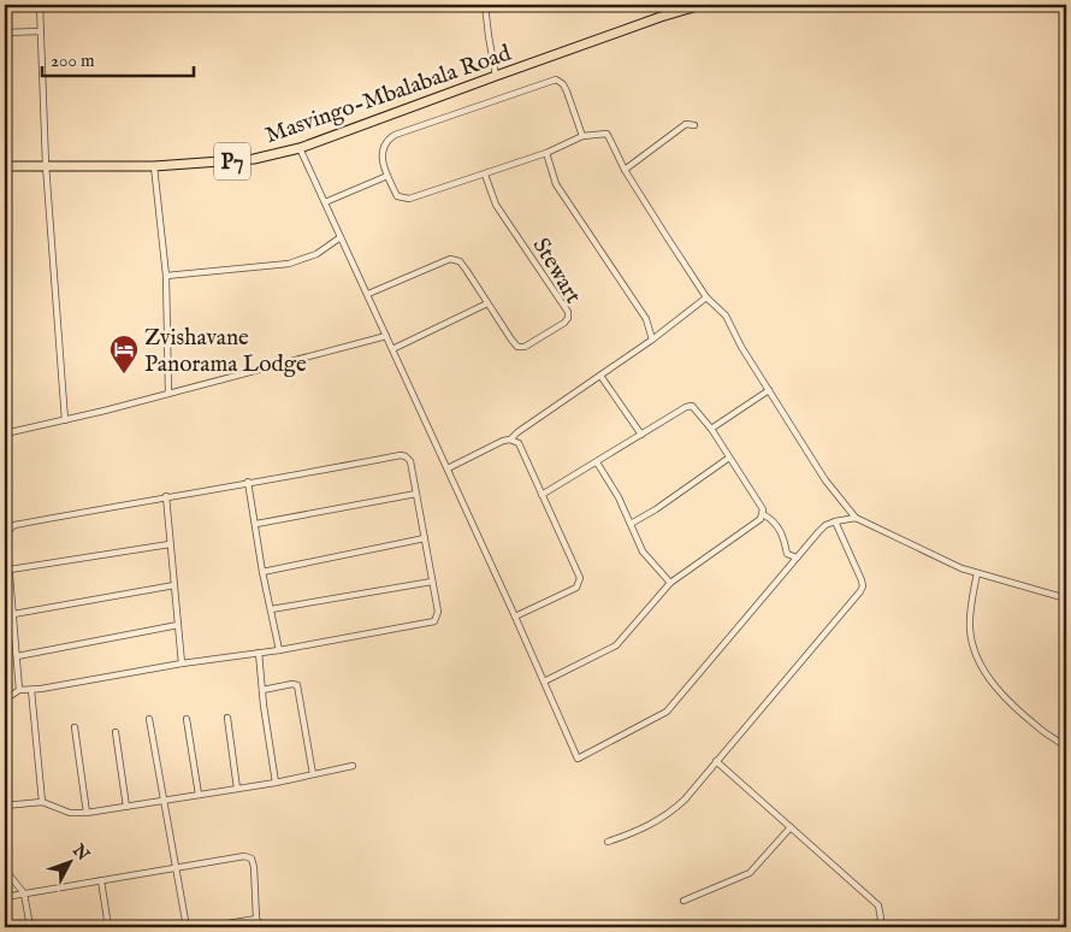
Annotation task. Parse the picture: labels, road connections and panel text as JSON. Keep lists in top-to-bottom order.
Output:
{
  "streets": {
    "highway": ["Masvingo-Mbalabala Road", "P7"],
    "street": ["Stewart"]
  },
  "places": {
    "hotel": ["Zvishavane Panorama Lodge"]
  },
  "scale_bar": "200 m",
  "north": "top right"
}
